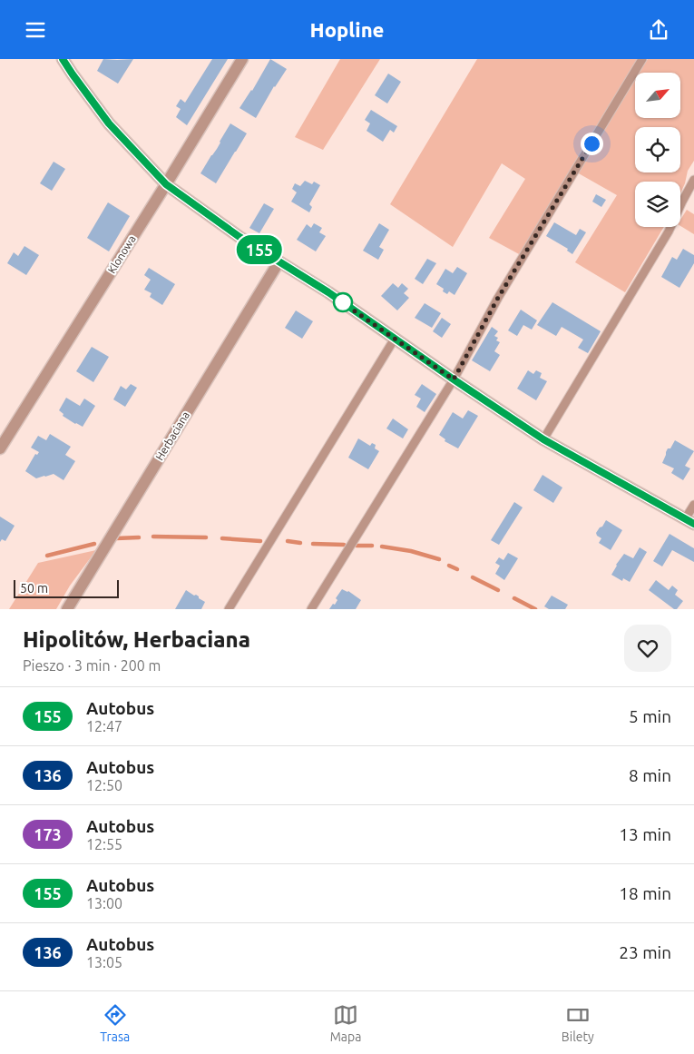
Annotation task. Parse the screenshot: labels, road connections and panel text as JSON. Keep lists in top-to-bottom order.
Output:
{
  "streets": {
    "street": ["Klonowa", "Herbaciana"]
  },
  "lines": ["bus line 155"],
  "scale_bar": "50 m",
  "north": "top right",
  "page": {
    "header": "Hopline",
    "on_map": "155",
    "scale": "50 m",
    "heading": ["Hipolitów, Herbaciana", "Pieszo · 3 min · 200 m"],
    "list": [
      {
        "mark": "155",
        "name": "Autobus",
        "note": "12:47",
        "value": "5 min"
      },
      {
        "mark": "136",
        "name": "Autobus",
        "note": "12:50",
        "value": "8 min"
      },
      {
        "mark": "173",
        "name": "Autobus",
        "note": "12:55",
        "value": "13 min"
      },
      {
        "mark": "155",
        "name": "Autobus",
        "note": "13:00",
        "value": "18 min"
      },
      {
        "mark": "136",
        "name": "Autobus",
        "note": "13:05",
        "value": "23 min"
      }
    ],
    "tabs": ["Trasa", "Mapa", "Bilety"]
  }
}
